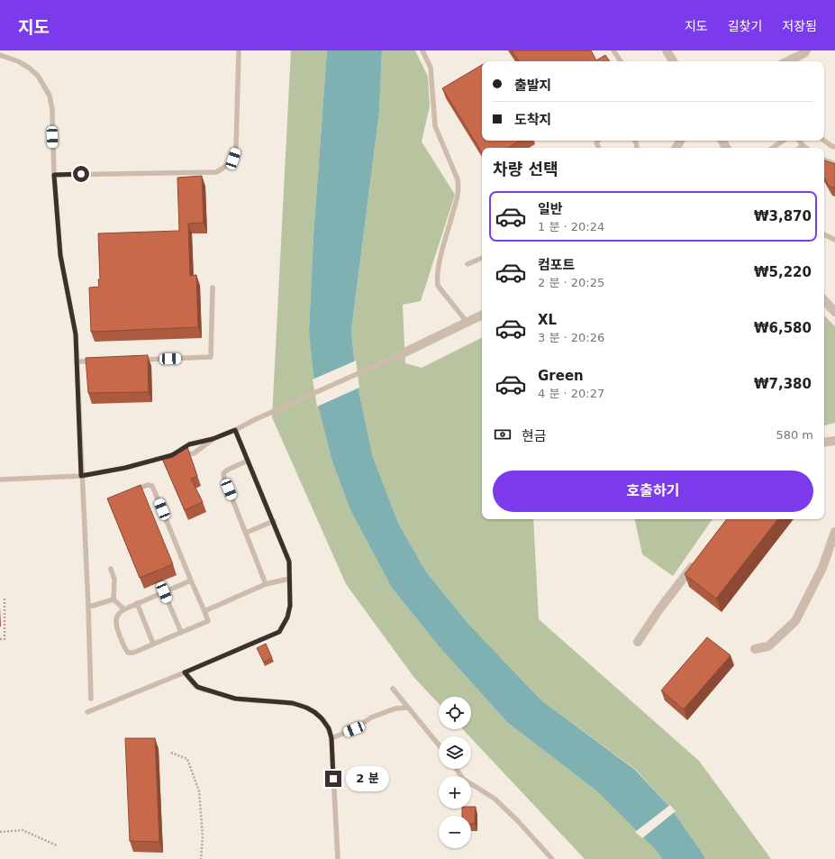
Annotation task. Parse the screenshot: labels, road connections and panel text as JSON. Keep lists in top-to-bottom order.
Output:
{
  "page": {
    "header": "지도",
    "nav": ["지도", "길찾기", "저장됨"],
    "banner": ["출발지", "도착지"],
    "heading": "차량 선택",
    "list": [
      {
        "name": "일반",
        "note": "1 분 · 20:24",
        "value": "₩3,870"
      },
      {
        "name": "컴포트",
        "note": "2 분 · 20:25",
        "value": "₩5,220"
      },
      {
        "name": "XL",
        "note": "3 분 · 20:26",
        "value": "₩6,580"
      },
      {
        "name": "Green",
        "note": "4 분 · 20:27",
        "value": "₩7,380"
      }
    ],
    "pay": ["현금", "580 m"],
    "buttons": "호출하기",
    "map_buttons": ["+", "−"],
    "bubble": "2 분"
  }
}
